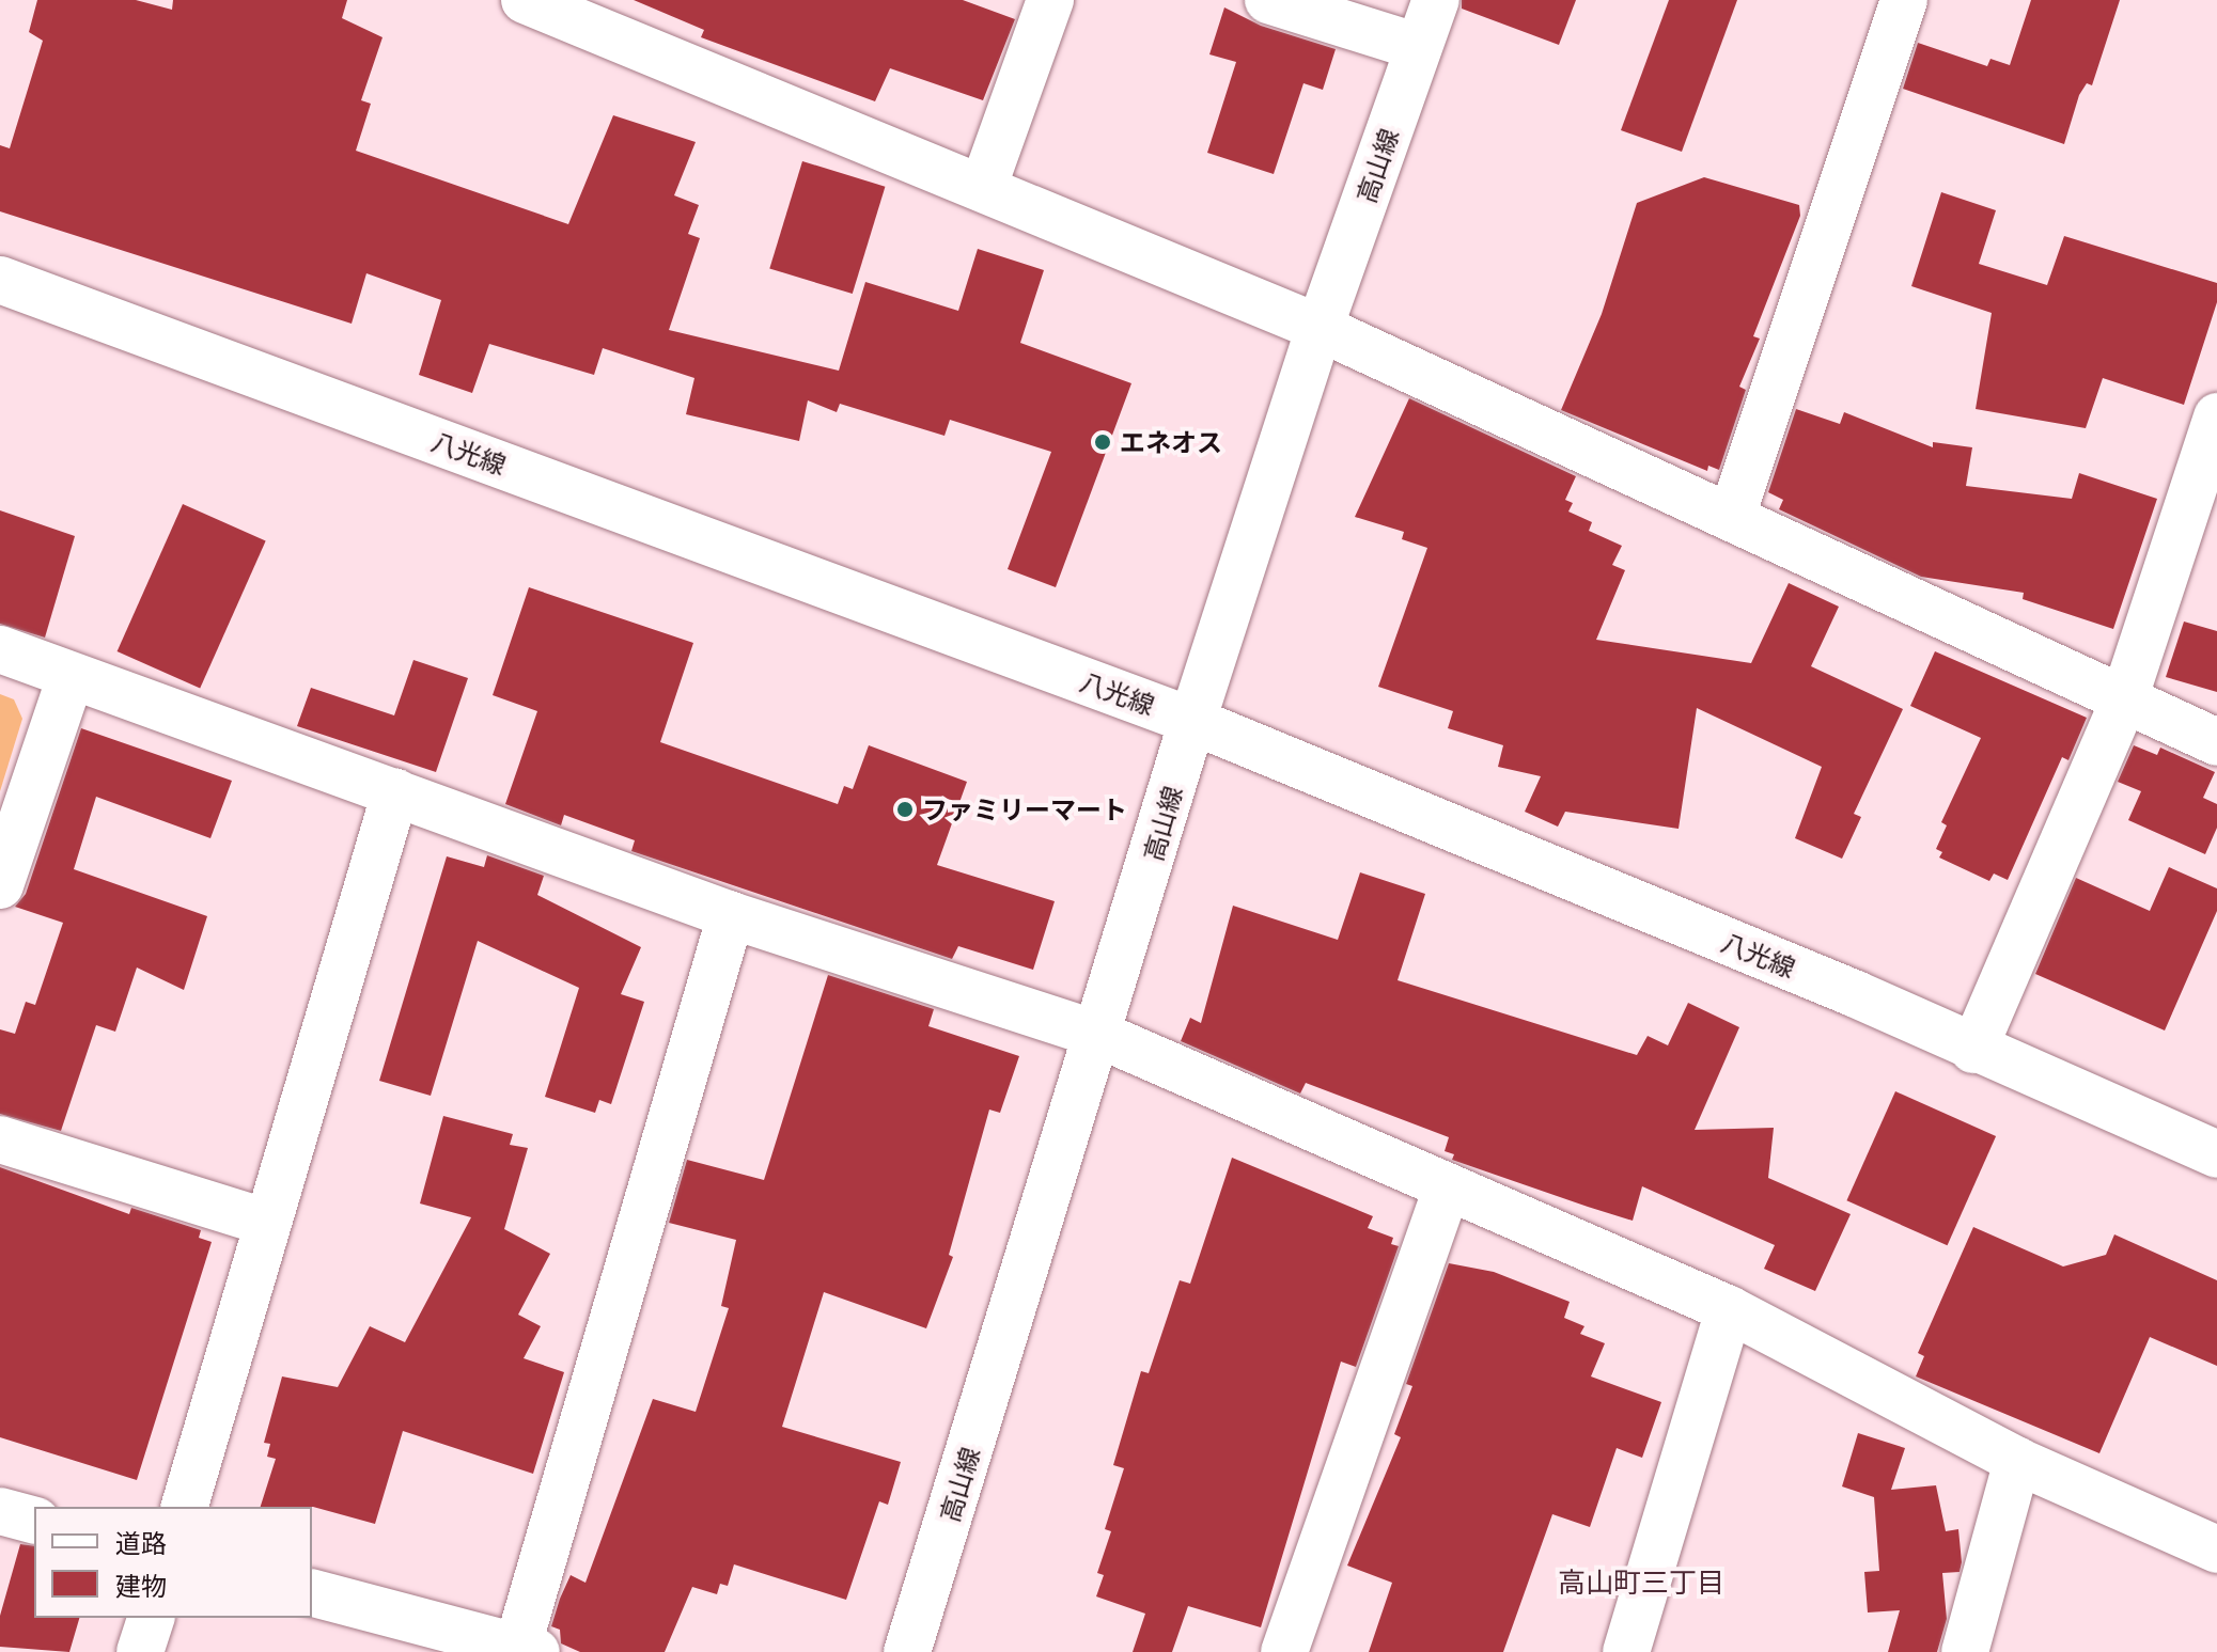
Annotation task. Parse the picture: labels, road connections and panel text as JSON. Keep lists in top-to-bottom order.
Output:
{
  "streets": {
    "street": ["高山線", "八光線"]
  },
  "crossings": [
    ["高山線", "八光線"]
  ],
  "districts": ["高山町三丁目"],
  "places": ["エネオス", "ファミリーマート"],
  "legend": ["道路", "建物"]
}
